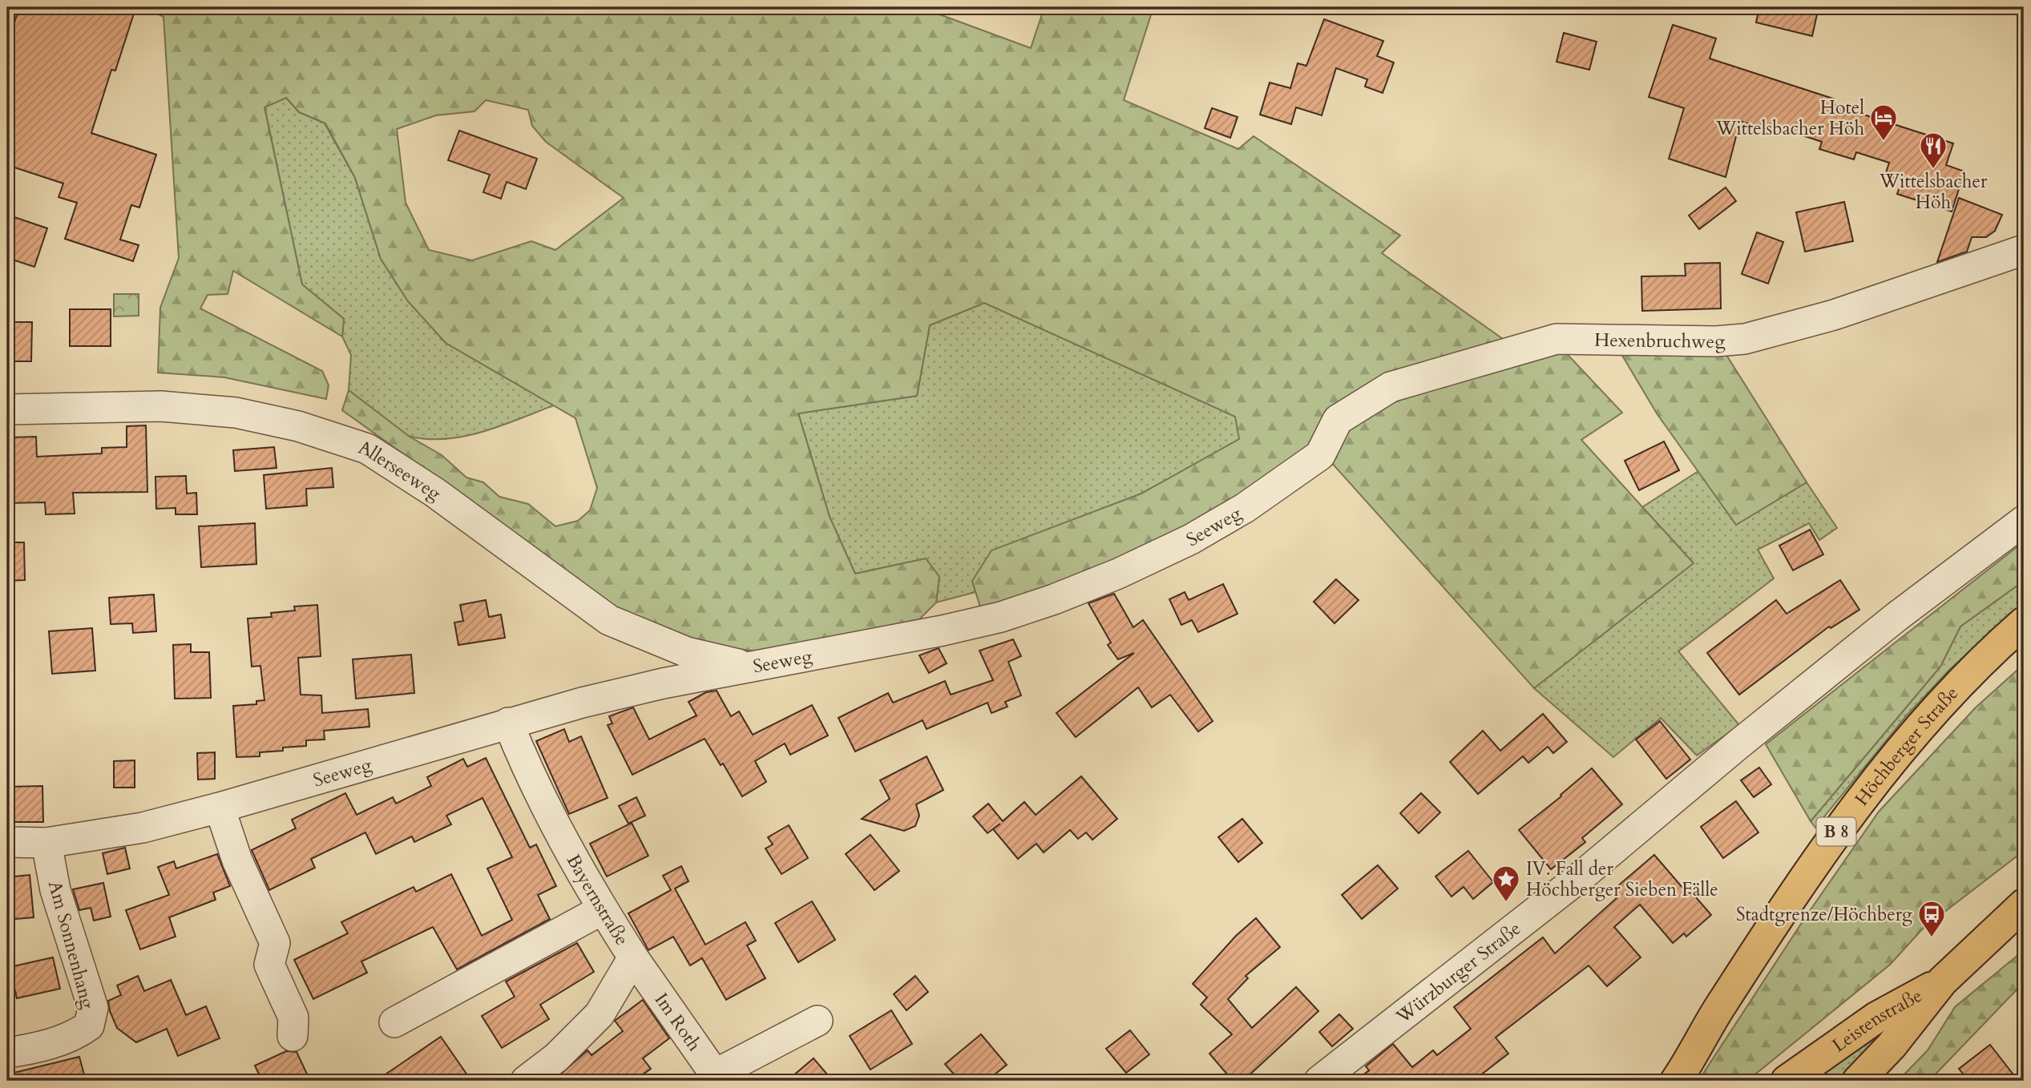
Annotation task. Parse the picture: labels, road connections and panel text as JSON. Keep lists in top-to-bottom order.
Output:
{
  "streets": {
    "main road": ["Höchberger Straße", "B 8", "Leistenstraße"],
    "street": [
      "Hexenbruchweg",
      "Allerseeweg",
      "Seeweg",
      "Bayernstraße",
      "Am Sonnenhang",
      "Würzburger Straße",
      "Im Roth"
    ]
  },
  "crossings": [
    ["Hexenbruchweg", "Seeweg"],
    ["Allerseeweg", "Seeweg"],
    ["Seeweg", "Bayernstraße"],
    ["Seeweg", "Am Sonnenhang"],
    ["Bayernstraße", "Im Roth"]
  ],
  "places": {
    "hotel": ["Hotel Wittelsbacher Höh"],
    "restaurant": ["Wittelsbacher Höh"],
    "place": ["IV. Fall der Höchberger Sieben Fälle"],
    "bus stop": ["Stadtgrenze/Höchberg"]
  }
}
